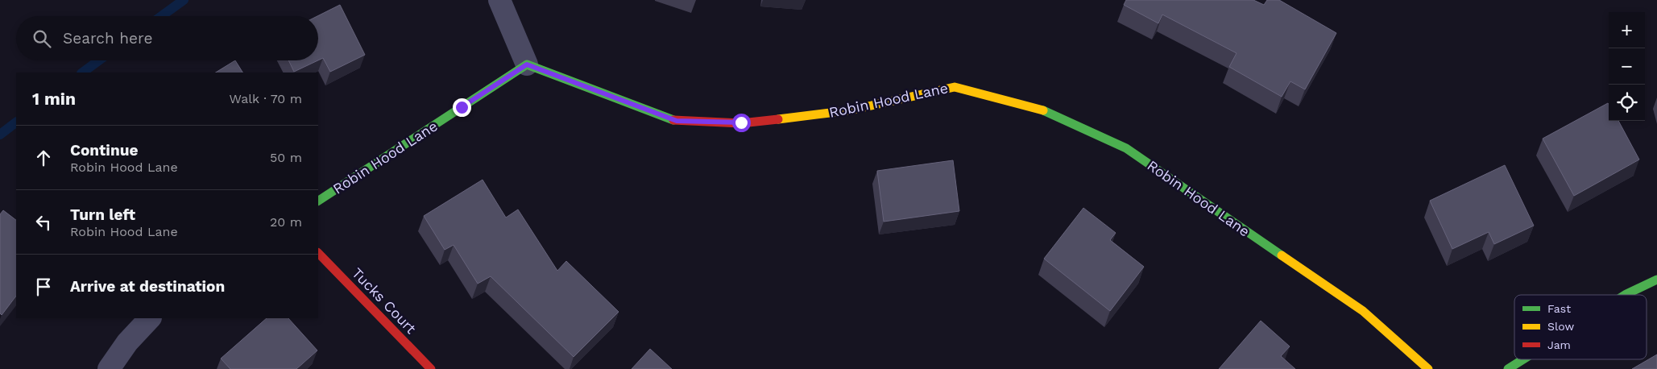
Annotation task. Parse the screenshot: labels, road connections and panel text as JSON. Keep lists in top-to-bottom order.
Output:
{
  "streets": {
    "street": ["Robin Hood Lane", "Tucks Court"]
  },
  "legend": ["Fast", "Slow", "Jam"],
  "page": {
    "map_buttons": ["+", "−"],
    "search": "Search here",
    "heading": ["1 min", "Walk · 70 m"],
    "list": [
      ["Continue", "Robin Hood Lane", "50 m"],
      ["Turn left", "Robin Hood Lane", "20 m"],
      "Arrive at destination"
    ]
  }
}
